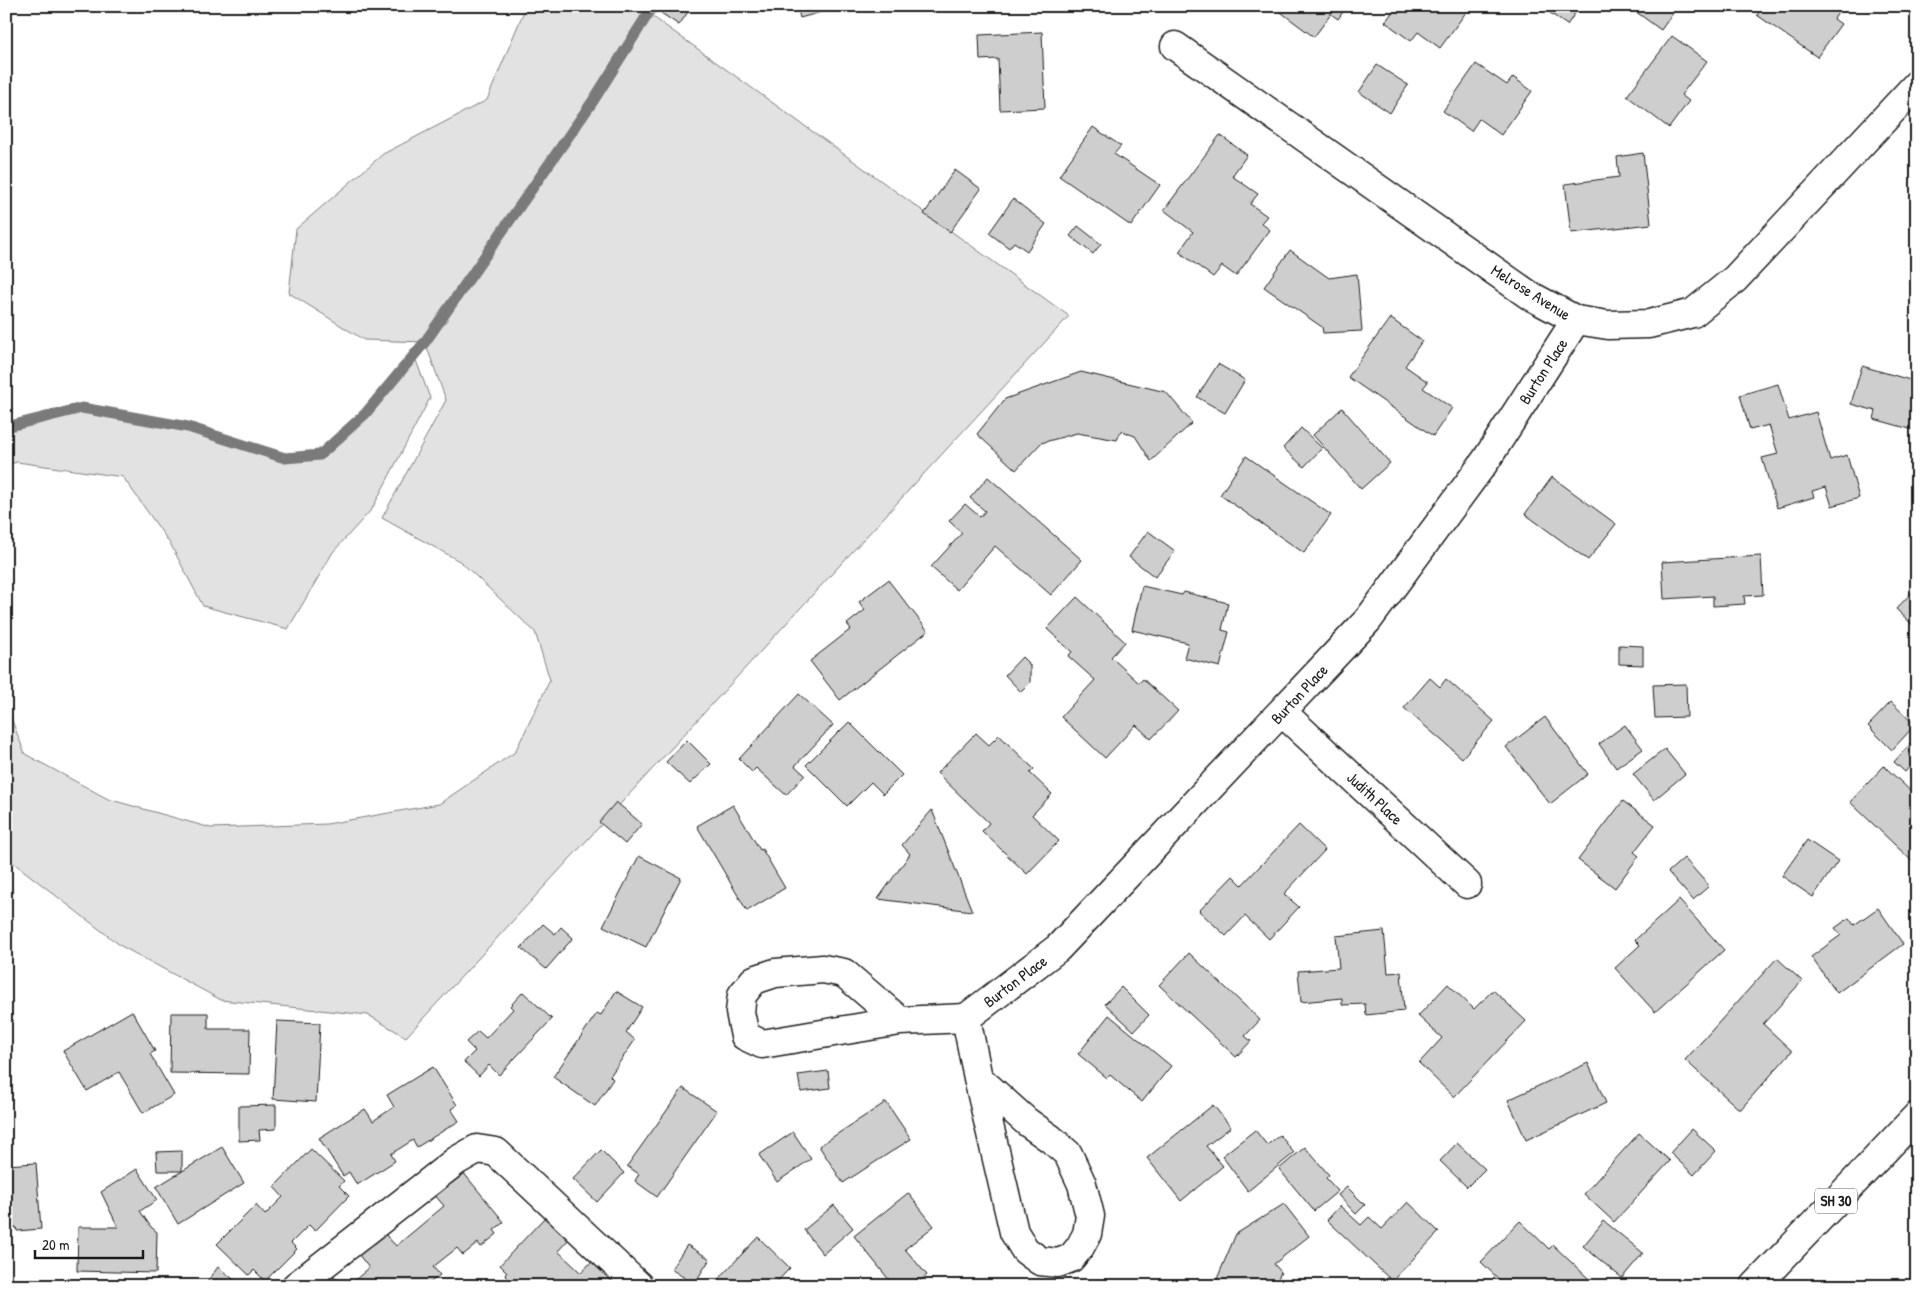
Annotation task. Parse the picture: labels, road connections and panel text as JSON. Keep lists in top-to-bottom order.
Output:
{
  "streets": {
    "main road": [
      "Melrose Avenue",
      "Burton Place",
      "Judith Place",
      "SH 30"
    ]
  },
  "crossings": [
    ["Melrose Avenue", "Burton Place"],
    ["Burton Place", "Judith Place"]
  ],
  "scale_bar": "20 m"
}
